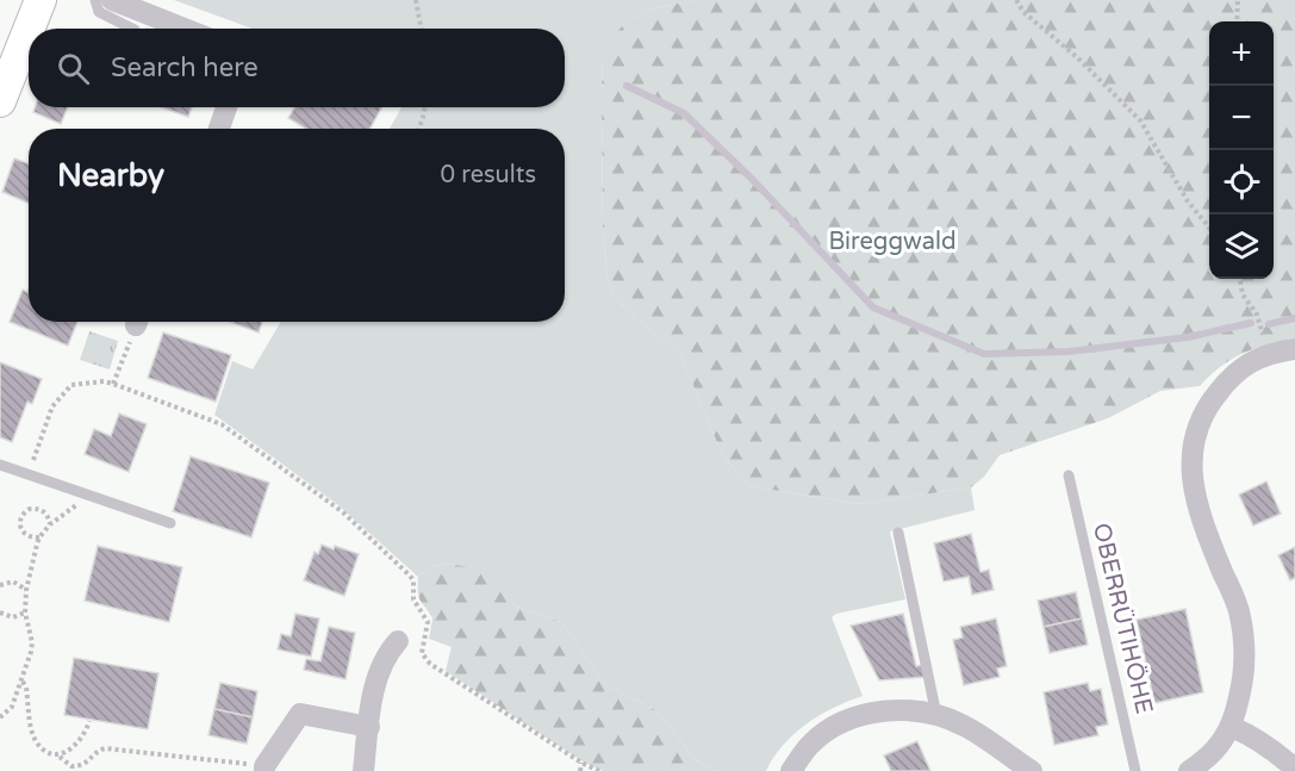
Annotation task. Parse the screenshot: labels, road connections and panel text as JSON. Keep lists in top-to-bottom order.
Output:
{
  "streets": {
    "lane": ["OBERRÜTIHÖHE"]
  },
  "parks": ["Bireggwald"],
  "page": {
    "map_buttons": ["+", "−"],
    "search": "Search here",
    "heading": ["Nearby", "0 results"]
  }
}
